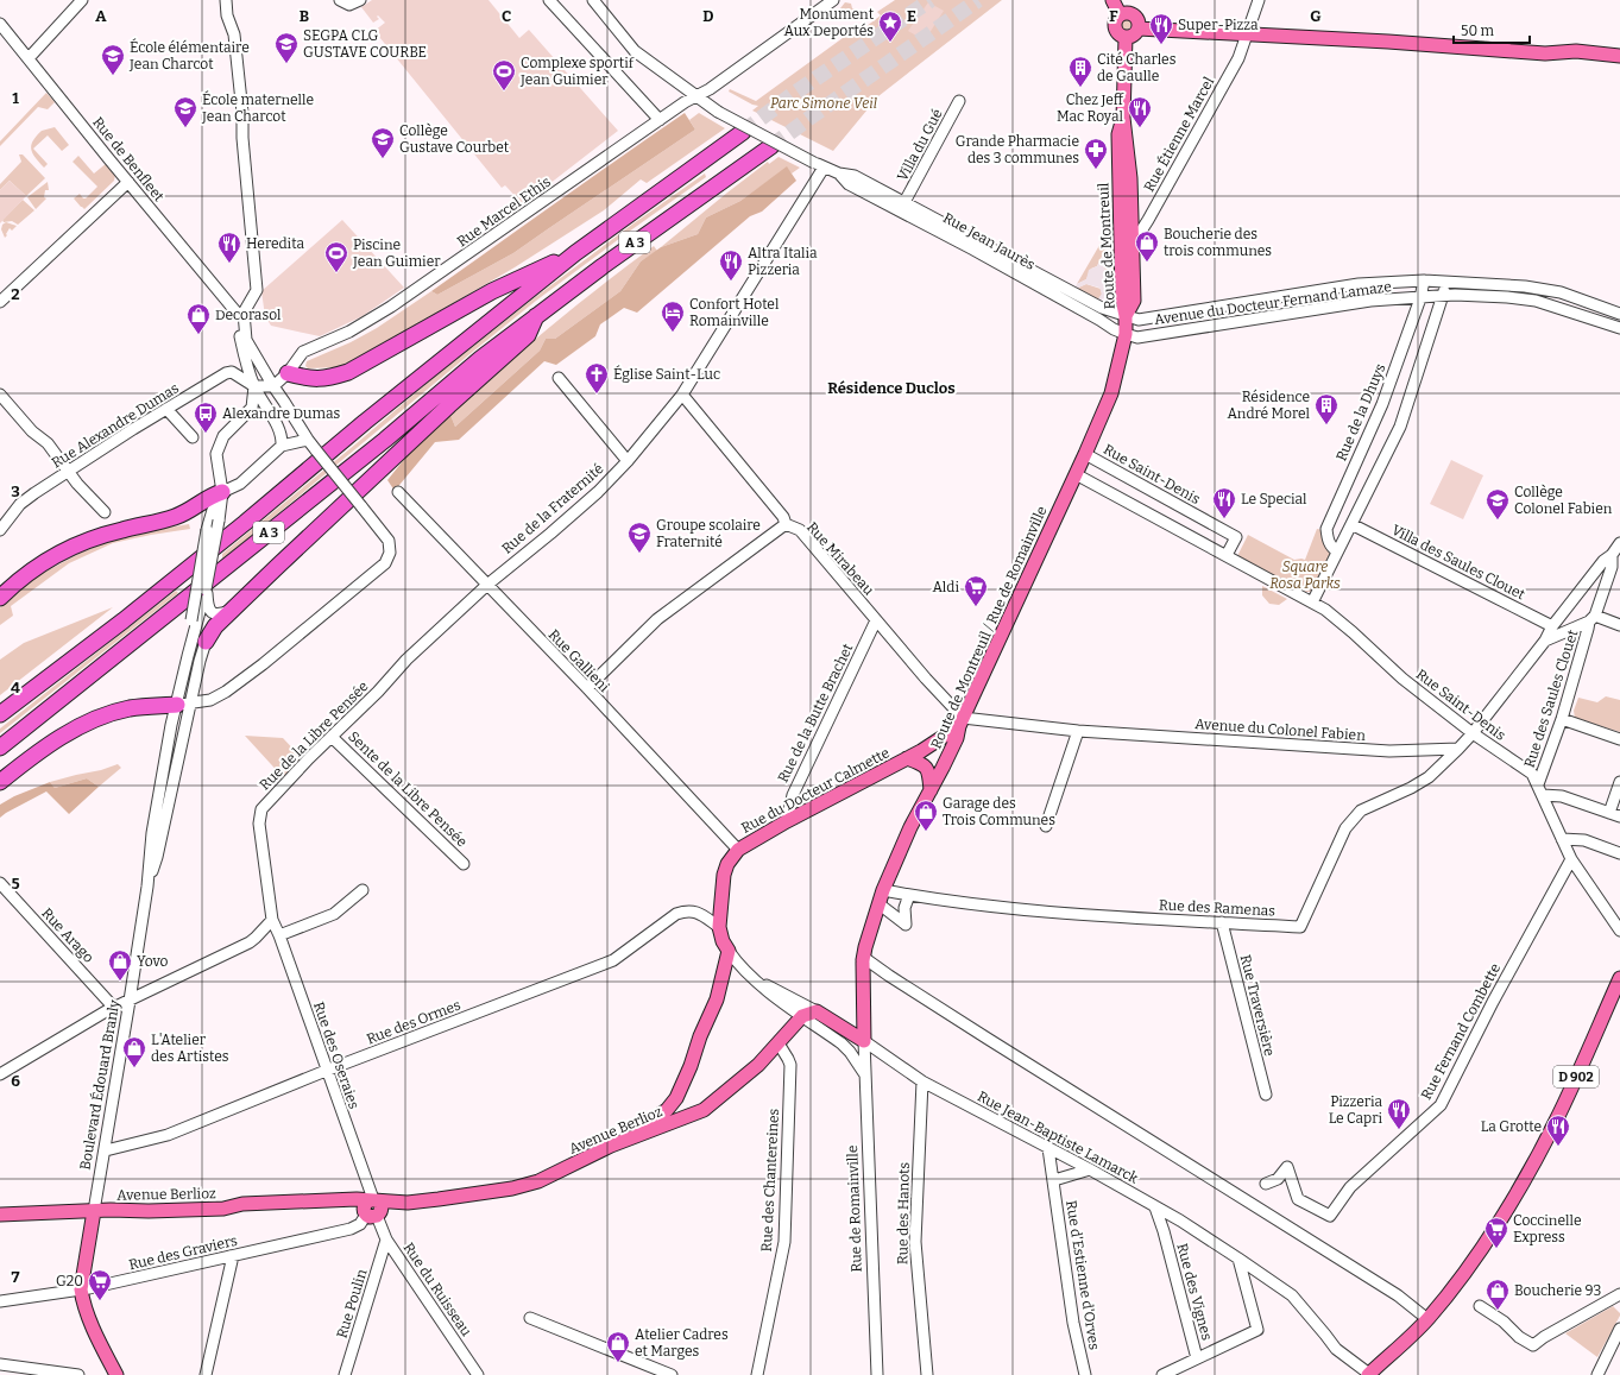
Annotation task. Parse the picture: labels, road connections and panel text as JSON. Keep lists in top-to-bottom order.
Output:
{
  "streets": {
    "highway": ["A 3"],
    "main road": [
      "Route de Montreuil",
      "Route de Montreuil / Rue de Romainville",
      "Rue du Docteur Calmette",
      "D 902",
      "Boulevard Édouard Branly",
      "Avenue Berlioz"
    ],
    "street": [
      "Rue Étienne Marcel",
      "Villa du Gué",
      "Rue de Benfleet",
      "Rue Marcel Ethis",
      "Rue Jean Jaurès",
      "Avenue du Docteur Fernand Lamaze",
      "Rue de la Dhuys",
      "Rue Alexandre Dumas",
      "Rue Saint-Denis",
      "Rue de la Fraternité",
      "Rue Mirabeau",
      "Villa des Saules Clouet",
      "Rue Gallieni",
      "Rue des Saules Clouet",
      "Rue de la Butte Brachet",
      "Avenue du Colonel Fabien",
      "Rue de la Libre Pensée",
      "Sente de la Libre Pensée",
      "Rue des Ramenas",
      "Rue Arago",
      "Rue Traversière",
      "Rue des Ormes",
      "Rue Fernand Combette",
      "Rue des Oseraies",
      "Rue Jean-Baptiste Lamarck",
      "Rue des Chantereines",
      "Rue de Romainville",
      "Rue des Hanots",
      "Rue des Graviers",
      "Rue d'Estienne d'Orves",
      "Rue du Ruisseau",
      "Rue des Vignes",
      "Rue Poulin"
    ]
  },
  "crossings": [
    ["Rue Étienne Marcel", "Route de Montreuil"],
    ["Villa du Gué", "Rue Jean Jaurès"],
    ["Rue Marcel Ethis", "Rue Jean Jaurès"],
    ["Rue Jean Jaurès", "Route de Montreuil"],
    ["Rue Jean Jaurès", "Avenue du Docteur Fernand Lamaze"],
    ["Rue Jean Jaurès", "Rue de la Fraternité"],
    ["Rue Jean Jaurès", "Route de Montreuil / Rue de Romainville"],
    ["Route de Montreuil", "Avenue du Docteur Fernand Lamaze"],
    ["Route de Montreuil", "Route de Montreuil / Rue de Romainville"],
    ["Avenue du Docteur Fernand Lamaze", "Rue de la Dhuys"],
    ["Avenue du Docteur Fernand Lamaze", "Route de Montreuil / Rue de Romainville"],
    ["Rue Saint-Denis", "Route de Montreuil / Rue de Romainville"],
    ["Rue Saint-Denis", "Rue des Saules Clouet"],
    ["Rue Saint-Denis", "Rue Fernand Combette"],
    ["Rue de la Fraternité", "Rue Mirabeau"],
    ["Rue de la Fraternité", "Rue Gallieni"],
    ["Rue de la Fraternité", "Rue de la Libre Pensée"],
    ["Rue Mirabeau", "Route de Montreuil / Rue de Romainville"],
    ["Rue Mirabeau", "Rue de la Butte Brachet"],
    ["Rue Mirabeau", "Avenue du Colonel Fabien"],
    ["Rue Mirabeau", "Rue du Docteur Calmette"],
    ["Route de Montreuil / Rue de Romainville", "Avenue du Colonel Fabien"],
    ["Route de Montreuil / Rue de Romainville", "Rue du Docteur Calmette"],
    ["Route de Montreuil / Rue de Romainville", "Rue des Ramenas"],
    ["Route de Montreuil / Rue de Romainville", "Rue Jean-Baptiste Lamarck"],
    ["Route de Montreuil / Rue de Romainville", "Rue de Romainville"],
    ["Rue Gallieni", "Rue de la Libre Pensée"],
    ["Rue Gallieni", "Rue du Docteur Calmette"],
    ["Rue de la Butte Brachet", "Rue du Docteur Calmette"],
    ["Avenue du Colonel Fabien", "Rue du Docteur Calmette"],
    ["Avenue du Colonel Fabien", "Rue des Ramenas"],
    ["Rue de la Libre Pensée", "Sente de la Libre Pensée"],
    ["Rue de la Libre Pensée", "Rue des Oseraies"],
    ["Rue du Docteur Calmette", "Rue des Ormes"],
    ["Rue des Ramenas", "Rue Traversière"],
    ["Rue des Ormes", "Rue des Oseraies"],
    ["Rue des Ormes", "Boulevard Édouard Branly"],
    ["Rue des Oseraies", "Avenue Berlioz"],
    ["Rue des Oseraies", "Rue des Graviers"],
    ["Rue des Oseraies", "Rue du Ruisseau"],
    ["D 902", "Rue Jean-Baptiste Lamarck"],
    ["Boulevard Édouard Branly", "Avenue Berlioz"],
    ["Boulevard Édouard Branly", "Rue des Graviers"],
    ["Avenue Berlioz", "Rue des Chantereines"],
    ["Avenue Berlioz", "Rue des Graviers"],
    ["Avenue Berlioz", "Rue du Ruisseau"],
    ["Rue Jean-Baptiste Lamarck", "Rue de Romainville"],
    ["Rue Jean-Baptiste Lamarck", "Rue des Hanots"],
    ["Rue Jean-Baptiste Lamarck", "Rue d'Estienne d'Orves"],
    ["Rue Jean-Baptiste Lamarck", "Rue des Vignes"],
    ["Rue des Graviers", "Rue du Ruisseau"],
    ["Rue du Ruisseau", "Rue Poulin"]
  ],
  "districts": ["Résidence Duclos"],
  "parks": ["Parc Simone Veil", "Square Rosa Parks"],
  "places": {
    "place": ["Monument Aux Deportés"],
    "restaurant": [
      "Super-Pizza",
      "Chez Jeff Mac Royal",
      "Heredita",
      "Altra Italia Pizzeria",
      "Le Special",
      "Pizzeria Le Capri",
      "La Grotte"
    ],
    "school or university": [
      "SEGPA CLG GUSTAVE COURBE",
      "École élémentaire Jean Charcot",
      "École maternelle Jean Charcot",
      "Collège Gustave Courbet",
      "Collège Colonel Fabien",
      "Groupe scolaire Fraternité"
    ],
    "building": ["Cité Charles de Gaulle", "Résidence André Morel"],
    "sports": ["Complexe sportif Jean Guimier", "Piscine Jean Guimier"],
    "pharmacy": ["Grande Pharmacie des 3 communes"],
    "shop": [
      "Boucherie des trois communes",
      "Decorasol",
      "Garage des Trois Communes",
      "Yovo",
      "L'Atelier des Artistes",
      "Boucherie 93",
      "Atelier Cadres et Marges"
    ],
    "hotel": ["Confort Hotel Romainville"],
    "church": ["Église Saint-Luc"],
    "bus stop": ["Alexandre Dumas"],
    "supermarket": ["Aldi", "Coccinelle Express", "G20"]
  },
  "scale_bar": "50 m",
  "grid": {
    "columns": [
      "A",
      "B",
      "C",
      "D",
      "E",
      "F",
      "G"
    ],
    "rows": [
      "1",
      "2",
      "3",
      "4",
      "5",
      "6",
      "7"
    ]
  }
}
